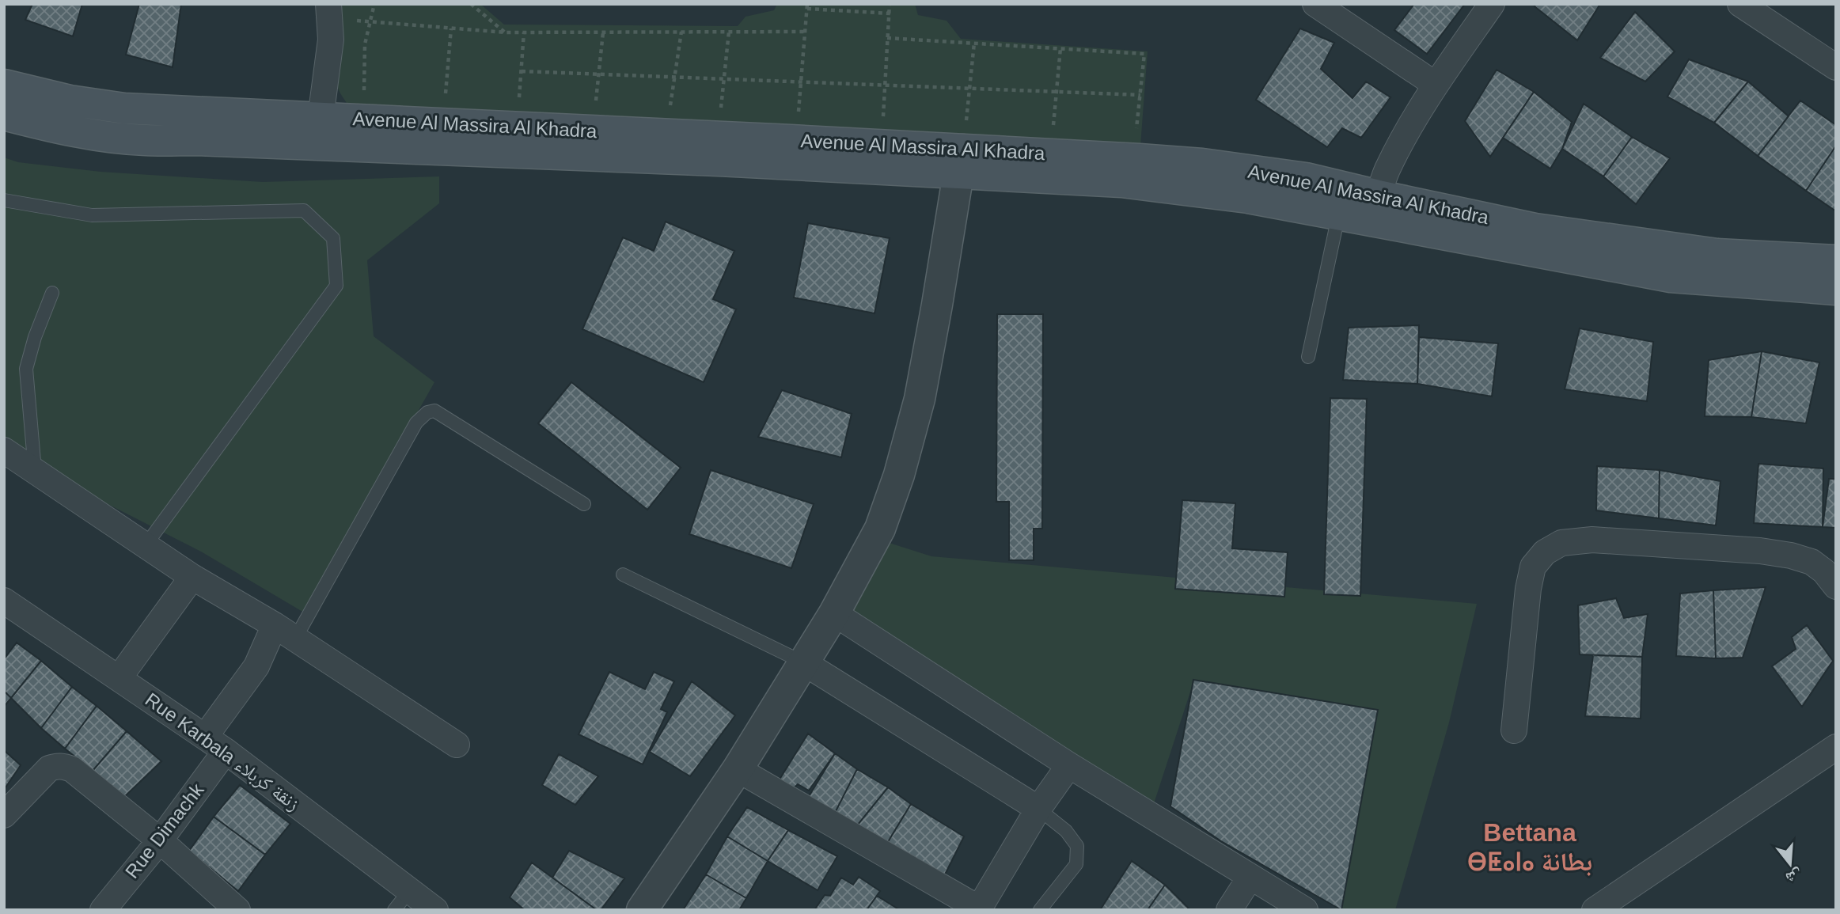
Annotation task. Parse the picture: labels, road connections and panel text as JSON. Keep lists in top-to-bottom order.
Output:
{
  "streets": {
    "main road": ["Avenue Al Massira Al Khadra"],
    "street": ["Rue Karbala زنقة كربلاء", "Rue Dimachk"]
  },
  "crossings": [
    ["Rue Karbala زنقة كربلاء", "Rue Dimachk"]
  ],
  "districts": ["Bettana ⴱⵟⴰⵏⴰ بطانة"],
  "north": "bottom"
}
